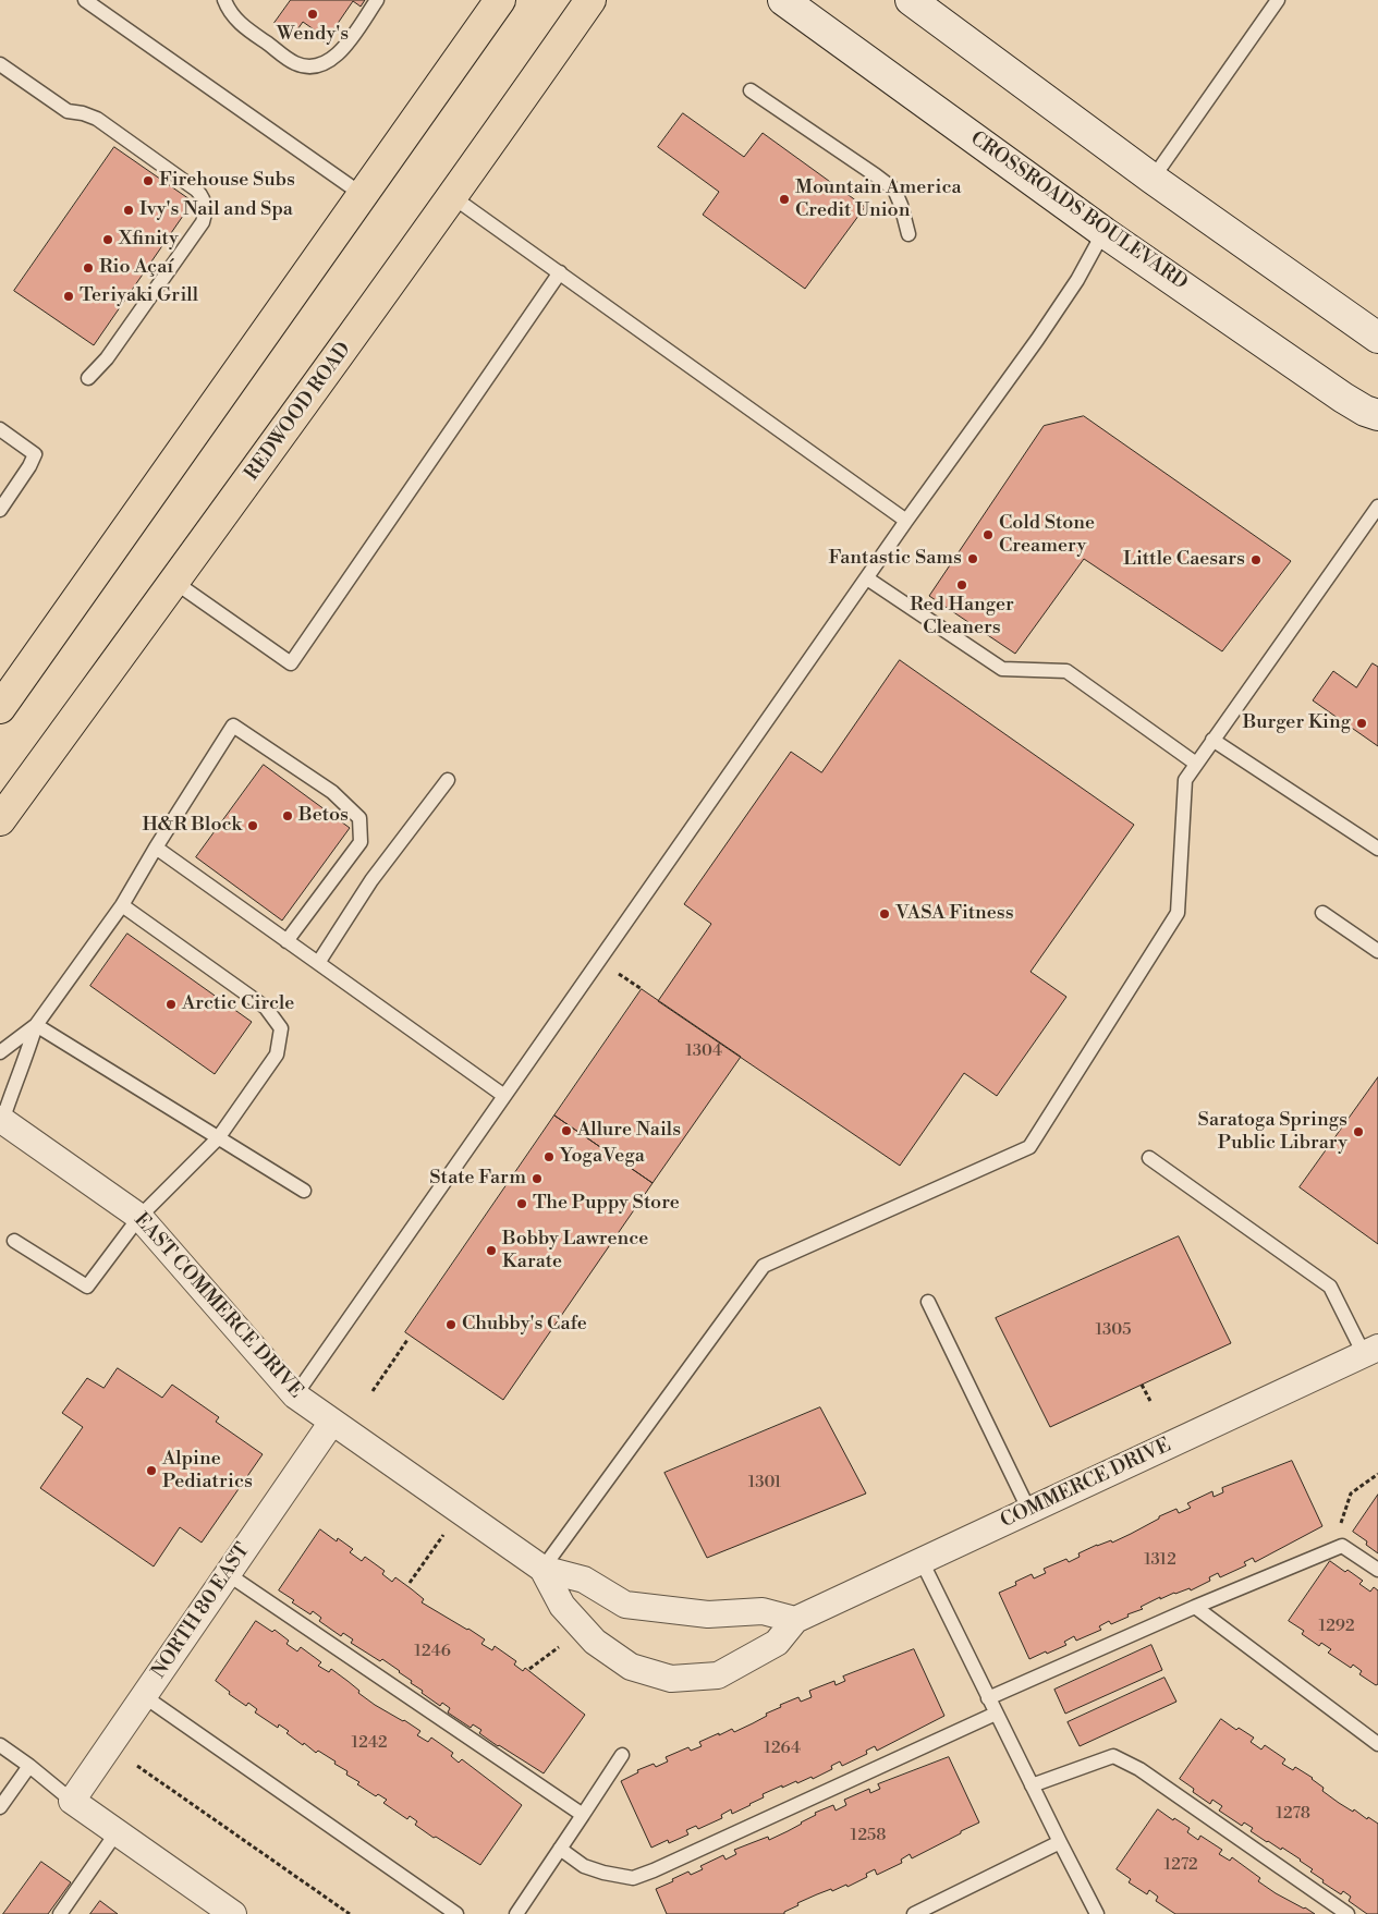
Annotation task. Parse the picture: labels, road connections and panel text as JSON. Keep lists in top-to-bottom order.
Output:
{
  "streets": {
    "main road": ["CROSSROADS BOULEVARD", "REDWOOD ROAD"],
    "street": ["EAST COMMERCE DRIVE", "COMMERCE DRIVE", "NORTH 80 EAST"]
  },
  "crossings": [
    ["EAST COMMERCE DRIVE", "COMMERCE DRIVE"],
    ["EAST COMMERCE DRIVE", "NORTH 80 EAST"]
  ],
  "places": [
    "Wendy's",
    "Firehouse Subs",
    "Mountain America Credit Union",
    "Ivy's Nail and Spa",
    "Xfinity",
    "Rio Açaí",
    "Teriyaki Grill",
    "Cold Stone Creamery",
    "Fantastic Sams",
    "Little Caesars",
    "Red Hanger Cleaners",
    "Burger King",
    "Betos",
    "H&R Block",
    "VASA Fitness",
    "Arctic Circle",
    "Allure Nails",
    "Saratoga Springs Public Library",
    "YogaVega",
    "State Farm",
    "The Puppy Store",
    "Bobby Lawrence Karate",
    "Chubby's Cafe",
    "Alpine Pediatrics"
  ],
  "house_numbers": [
    "1304",
    "1305",
    "1301",
    "1312",
    "1292",
    "1246",
    "1242",
    "1264",
    "1278",
    "1258",
    "1272"
  ]
}
